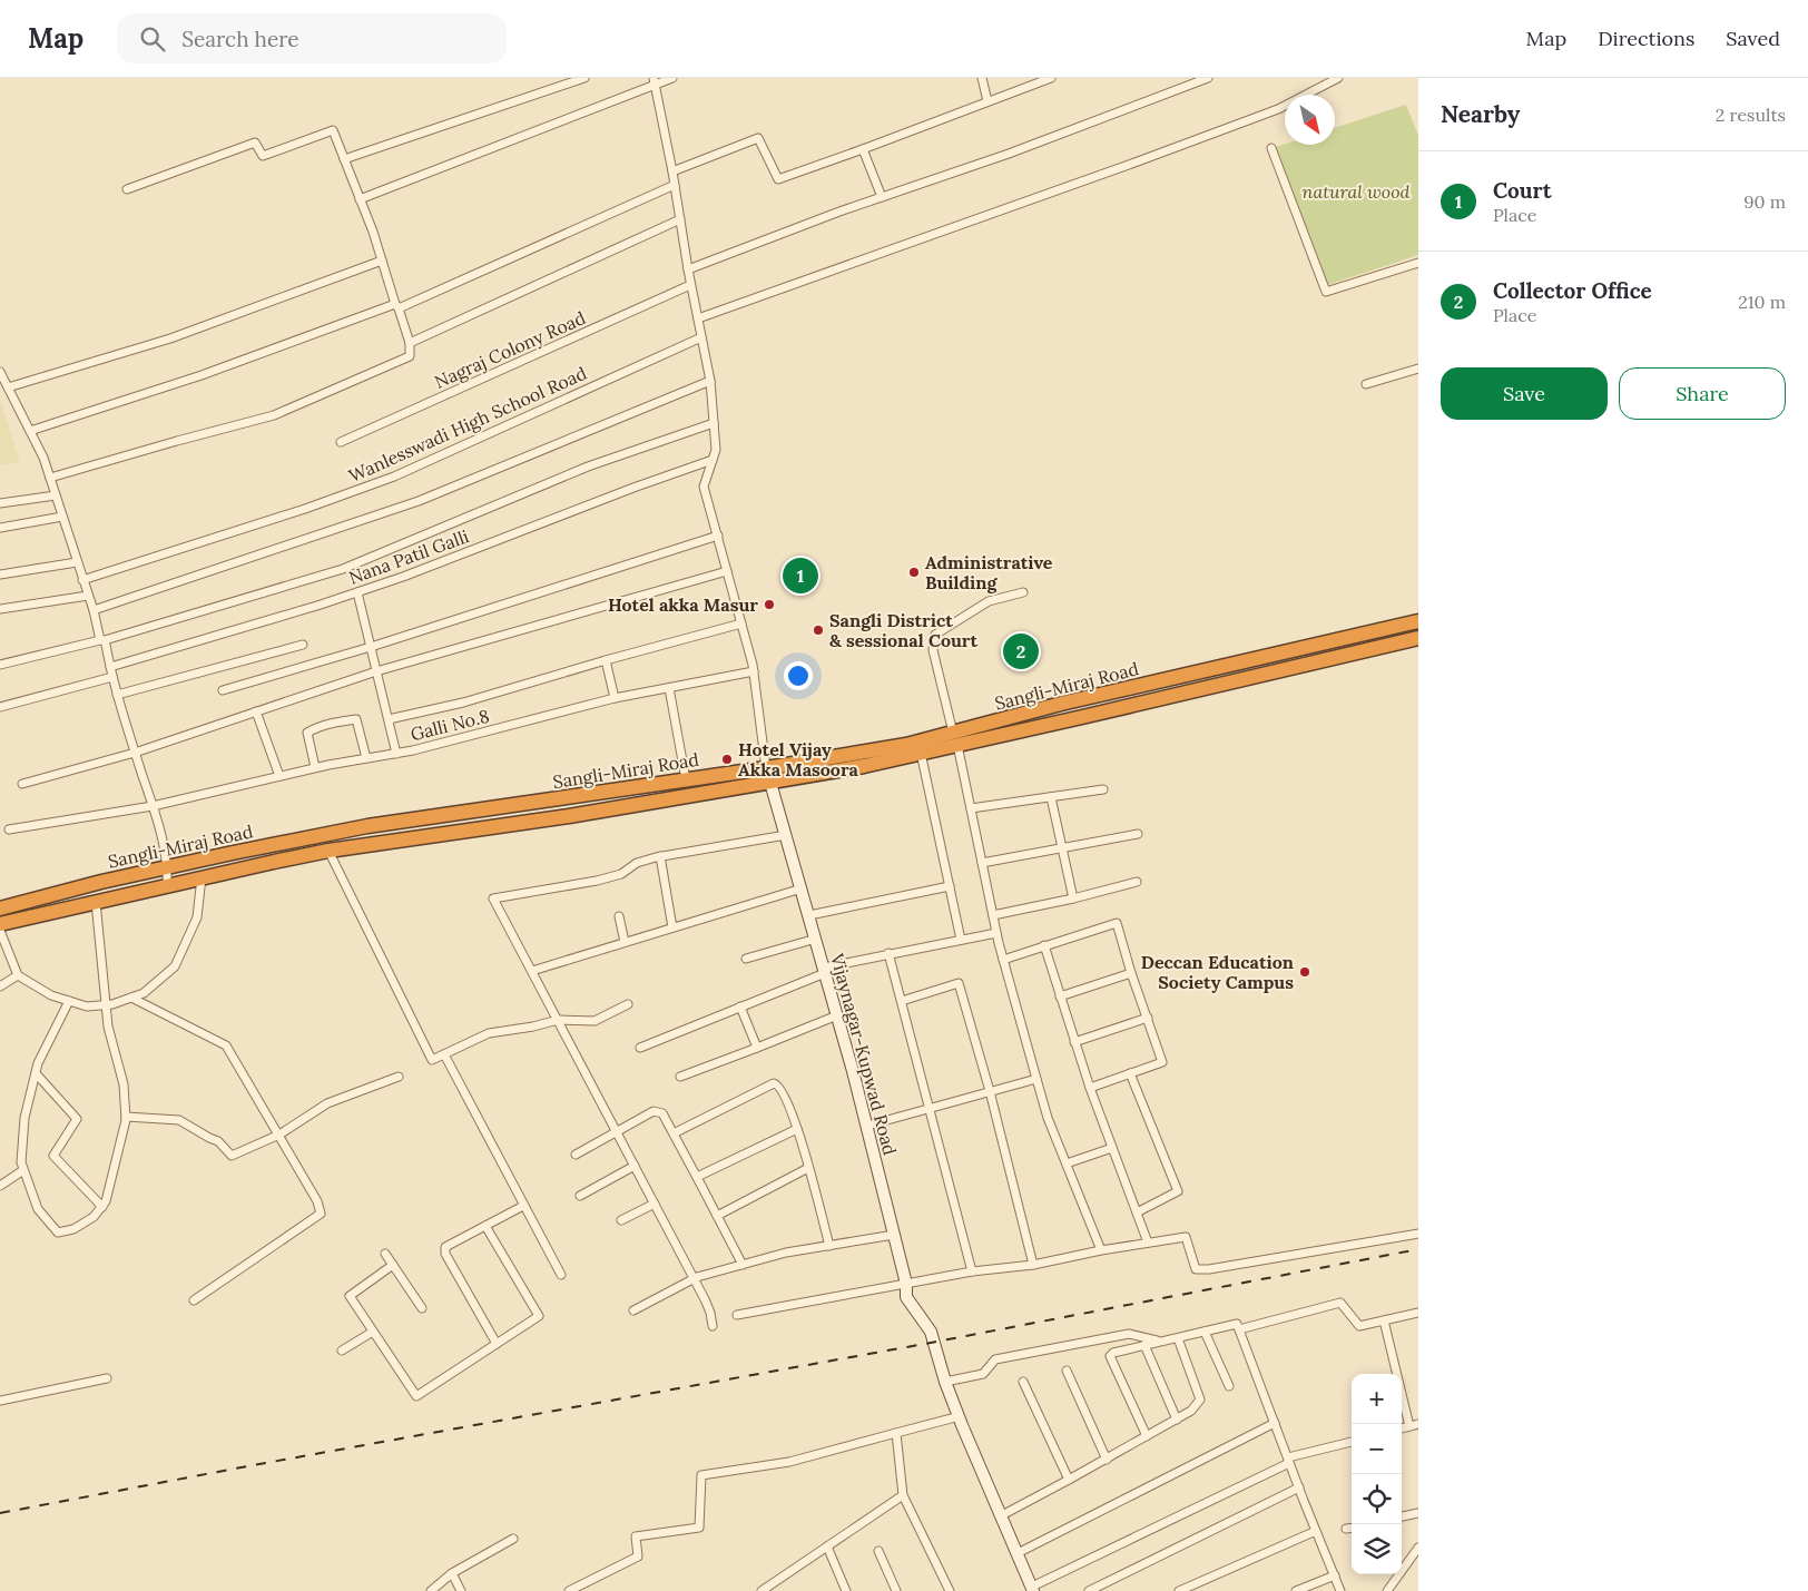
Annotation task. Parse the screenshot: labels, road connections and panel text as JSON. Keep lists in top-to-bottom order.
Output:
{
  "streets": {
    "highway": ["Sangli-Miraj Road"],
    "street": [
      "Nagraj Colony Road",
      "Wanlesswadi High School Road",
      "Nana Patil Galli",
      "Galli No.8",
      "Vijaynagar-Kupwad Road"
    ]
  },
  "crossings": [
    ["Sangli-Miraj Road", "Vijaynagar-Kupwad Road"]
  ],
  "parks": ["natural wood"],
  "places": [
    "Administrative Building",
    "Hotel akka Masur",
    "Sangli District & sessional Court",
    "Hotel Vijay Akka Masoora",
    "Deccan Education Society Campus"
  ],
  "north": "bottom right",
  "page": {
    "header": "Map",
    "search": "Search here",
    "nav": ["Map", "Directions", "Saved"],
    "heading": ["Nearby", "2 results"],
    "list": [
      {
        "mark": "1",
        "name": "Court",
        "note": "Place",
        "value": "90 m"
      },
      {
        "mark": "2",
        "name": "Collector Office",
        "note": "Place",
        "value": "210 m"
      }
    ],
    "buttons": ["Save", "Share"],
    "pins": ["1", "2"],
    "map_buttons": ["+", "−"]
  }
}
